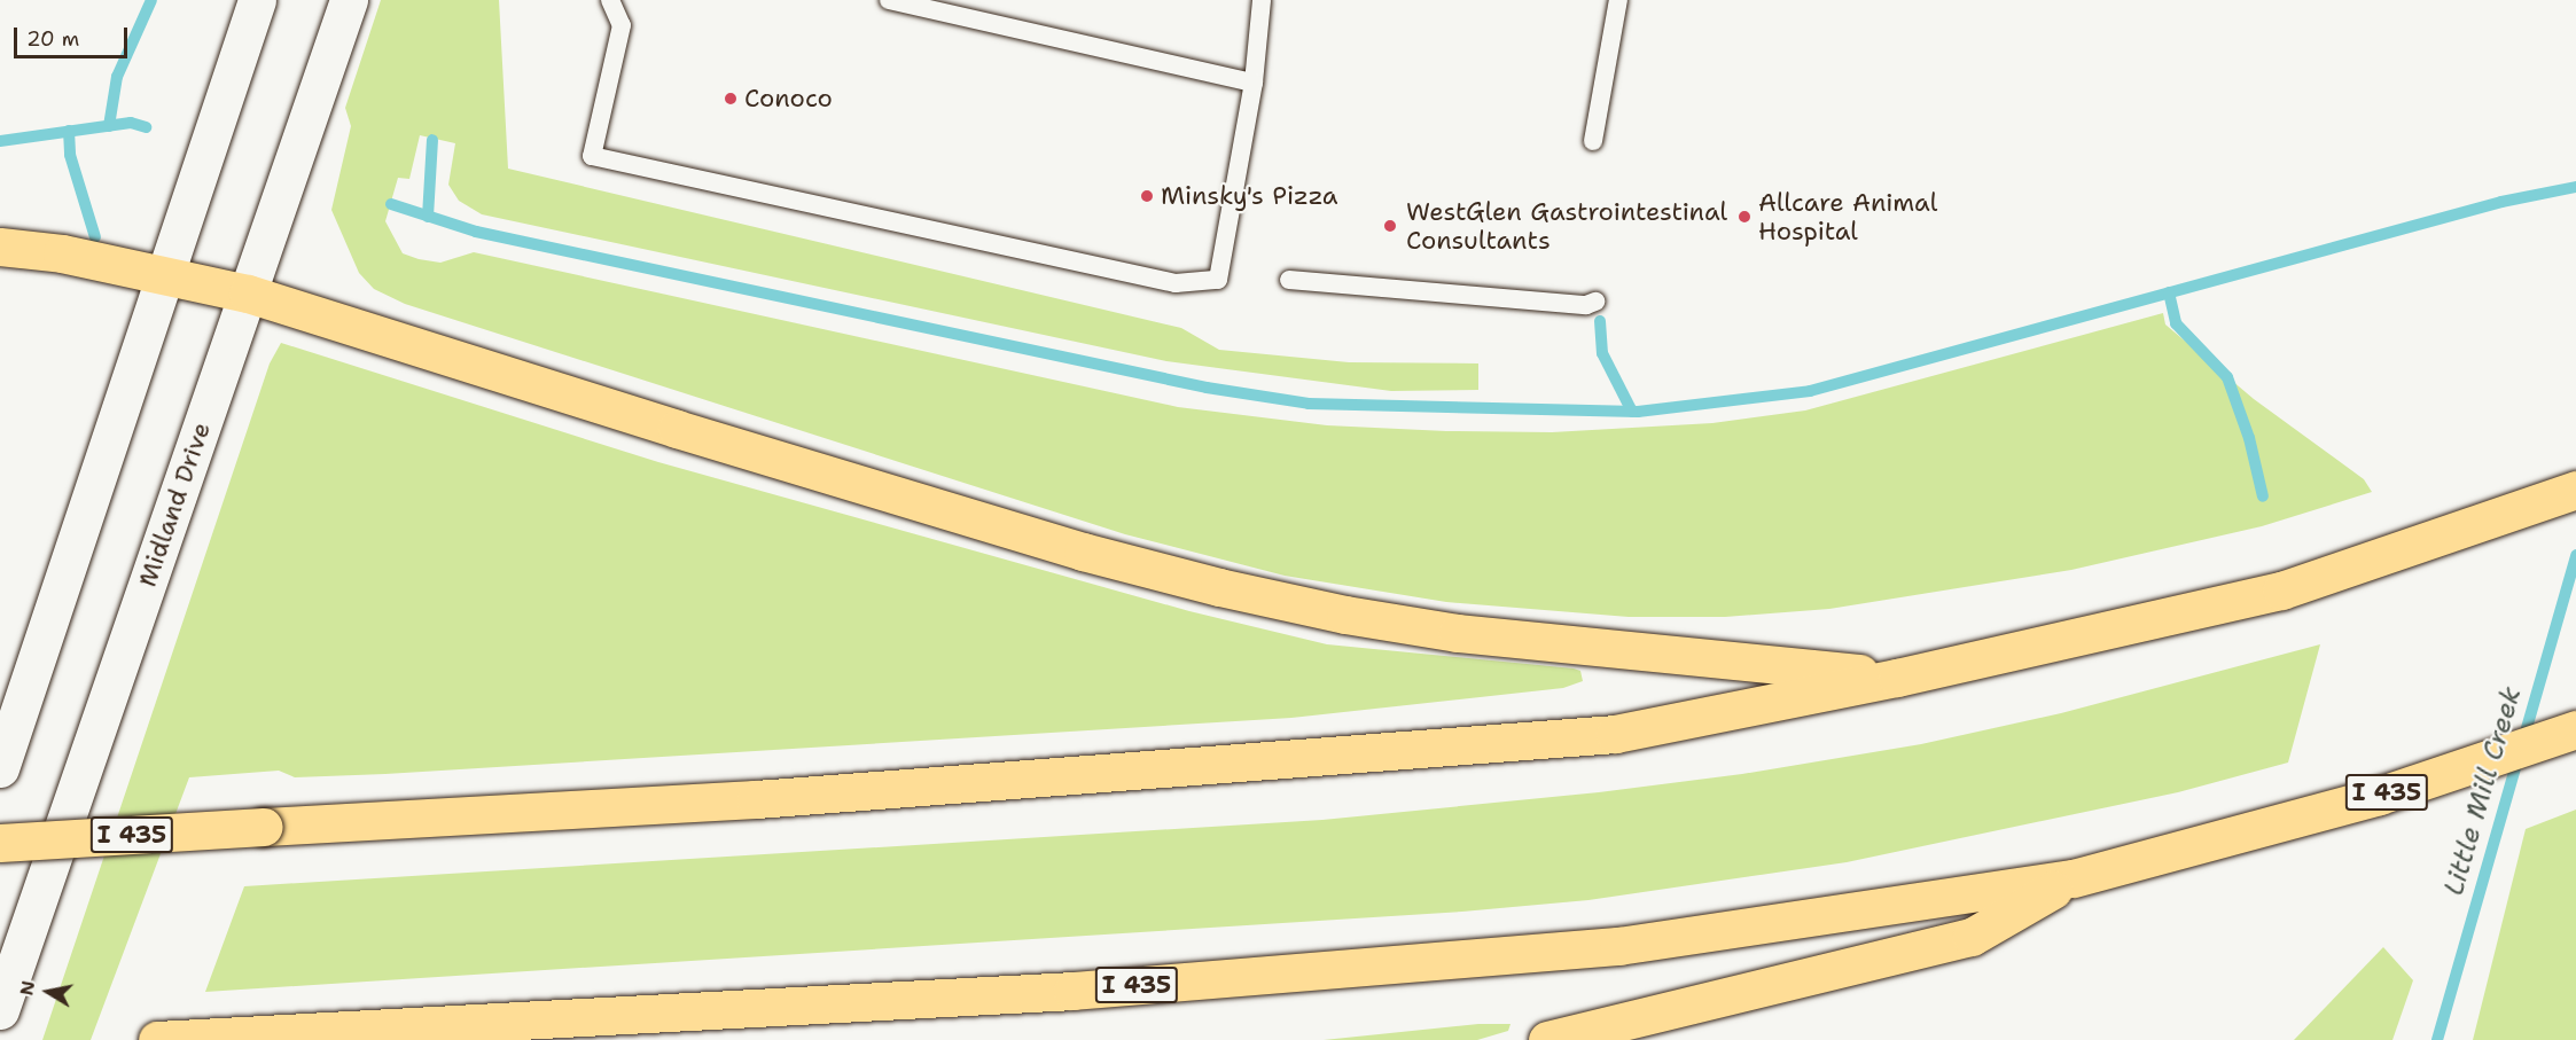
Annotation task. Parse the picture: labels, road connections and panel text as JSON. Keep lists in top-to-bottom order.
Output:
{
  "streets": {
    "highway": ["I 435"],
    "main road": ["Midland Drive"]
  },
  "water": ["Little Mill Creek"],
  "places": [
    "Conoco",
    "Minsky's Pizza",
    "Allcare Animal Hospital",
    "WestGlen Gastrointestinal Consultants"
  ],
  "scale_bar": "20 m",
  "north": "left"
}
